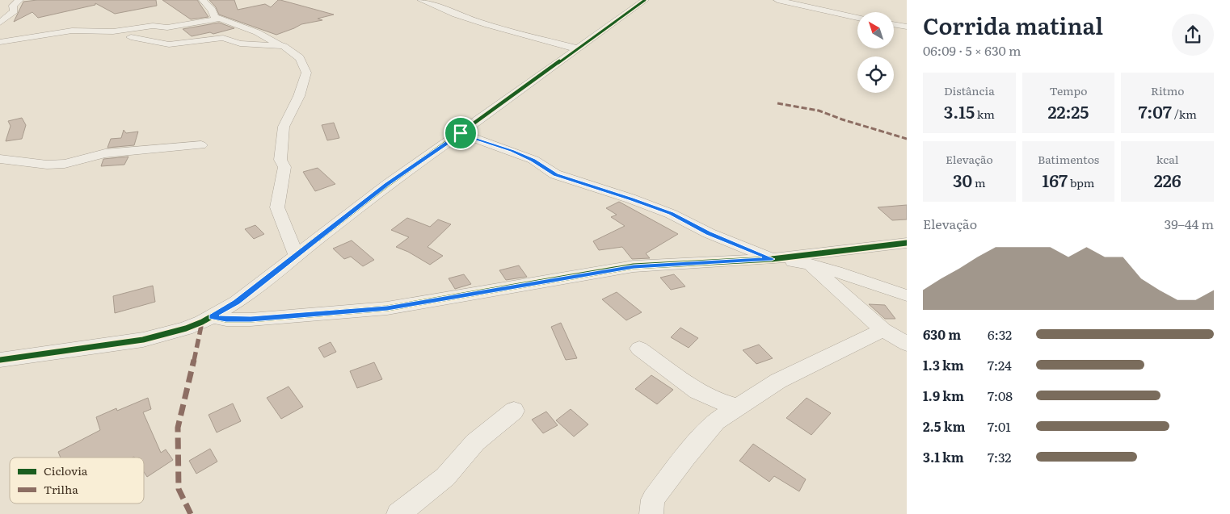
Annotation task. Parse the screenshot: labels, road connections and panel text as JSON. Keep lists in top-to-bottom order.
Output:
{
  "legend": ["Ciclovia", "Trilha"],
  "north": "top left",
  "page": {
    "heading": ["Corrida matinal", "06:09 · 5 × 630 m"],
    "stats": [
      ["Distância", "3.15 km"],
      ["Tempo", "22:25"],
      ["Ritmo", "7:07 /km"],
      ["Elevação", "30 m"],
      ["Batimentos", "167 bpm"],
      ["kcal", "226"]
    ],
    "chart": ["Elevação", "39–44 m"],
    "list": [
      {
        "name": "630 m",
        "note": "6:32"
      },
      {
        "name": "1.3 km",
        "note": "7:24"
      },
      {
        "name": "1.9 km",
        "note": "7:08"
      },
      {
        "name": "2.5 km",
        "note": "7:01"
      },
      {
        "name": "3.1 km",
        "note": "7:32"
      }
    ]
  }
}
